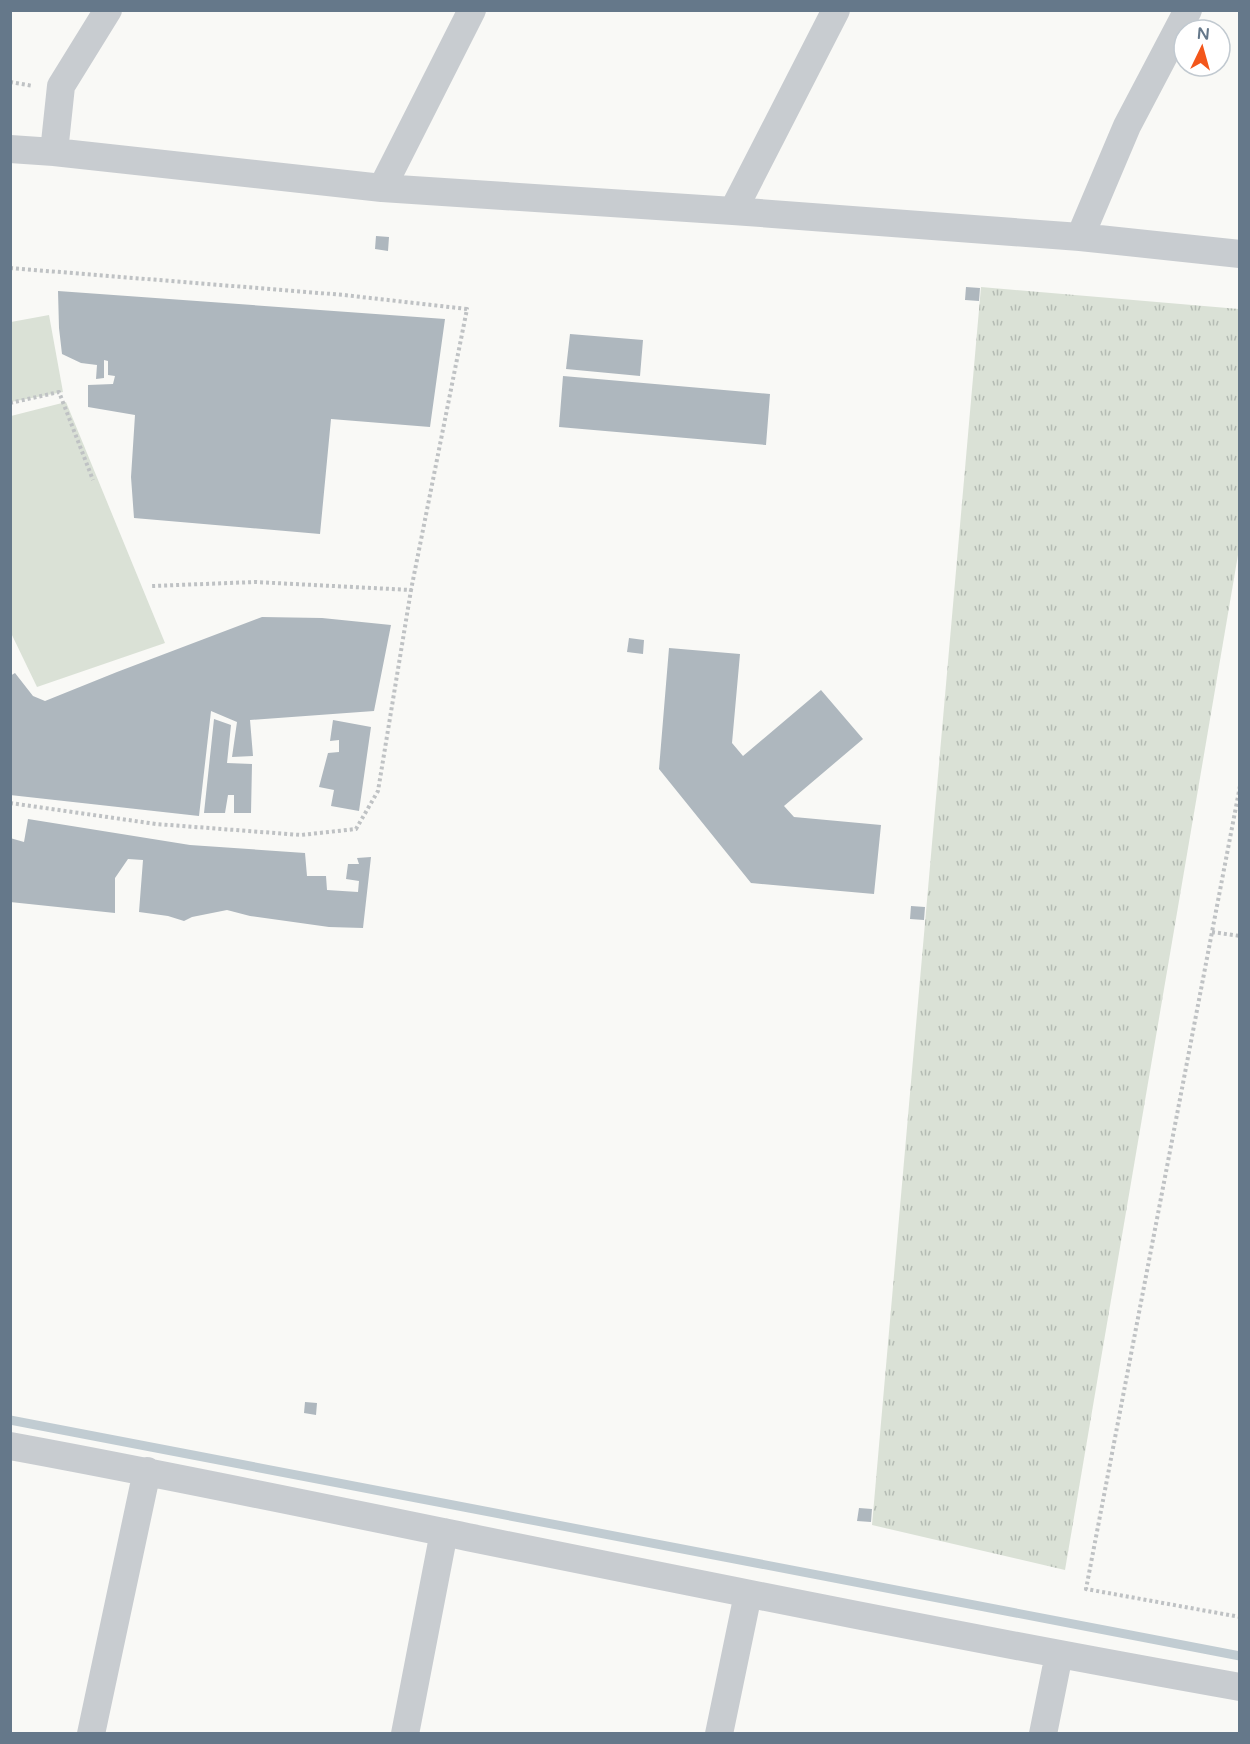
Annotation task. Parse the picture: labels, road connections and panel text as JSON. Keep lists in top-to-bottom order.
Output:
{
  "north": "top"
}
